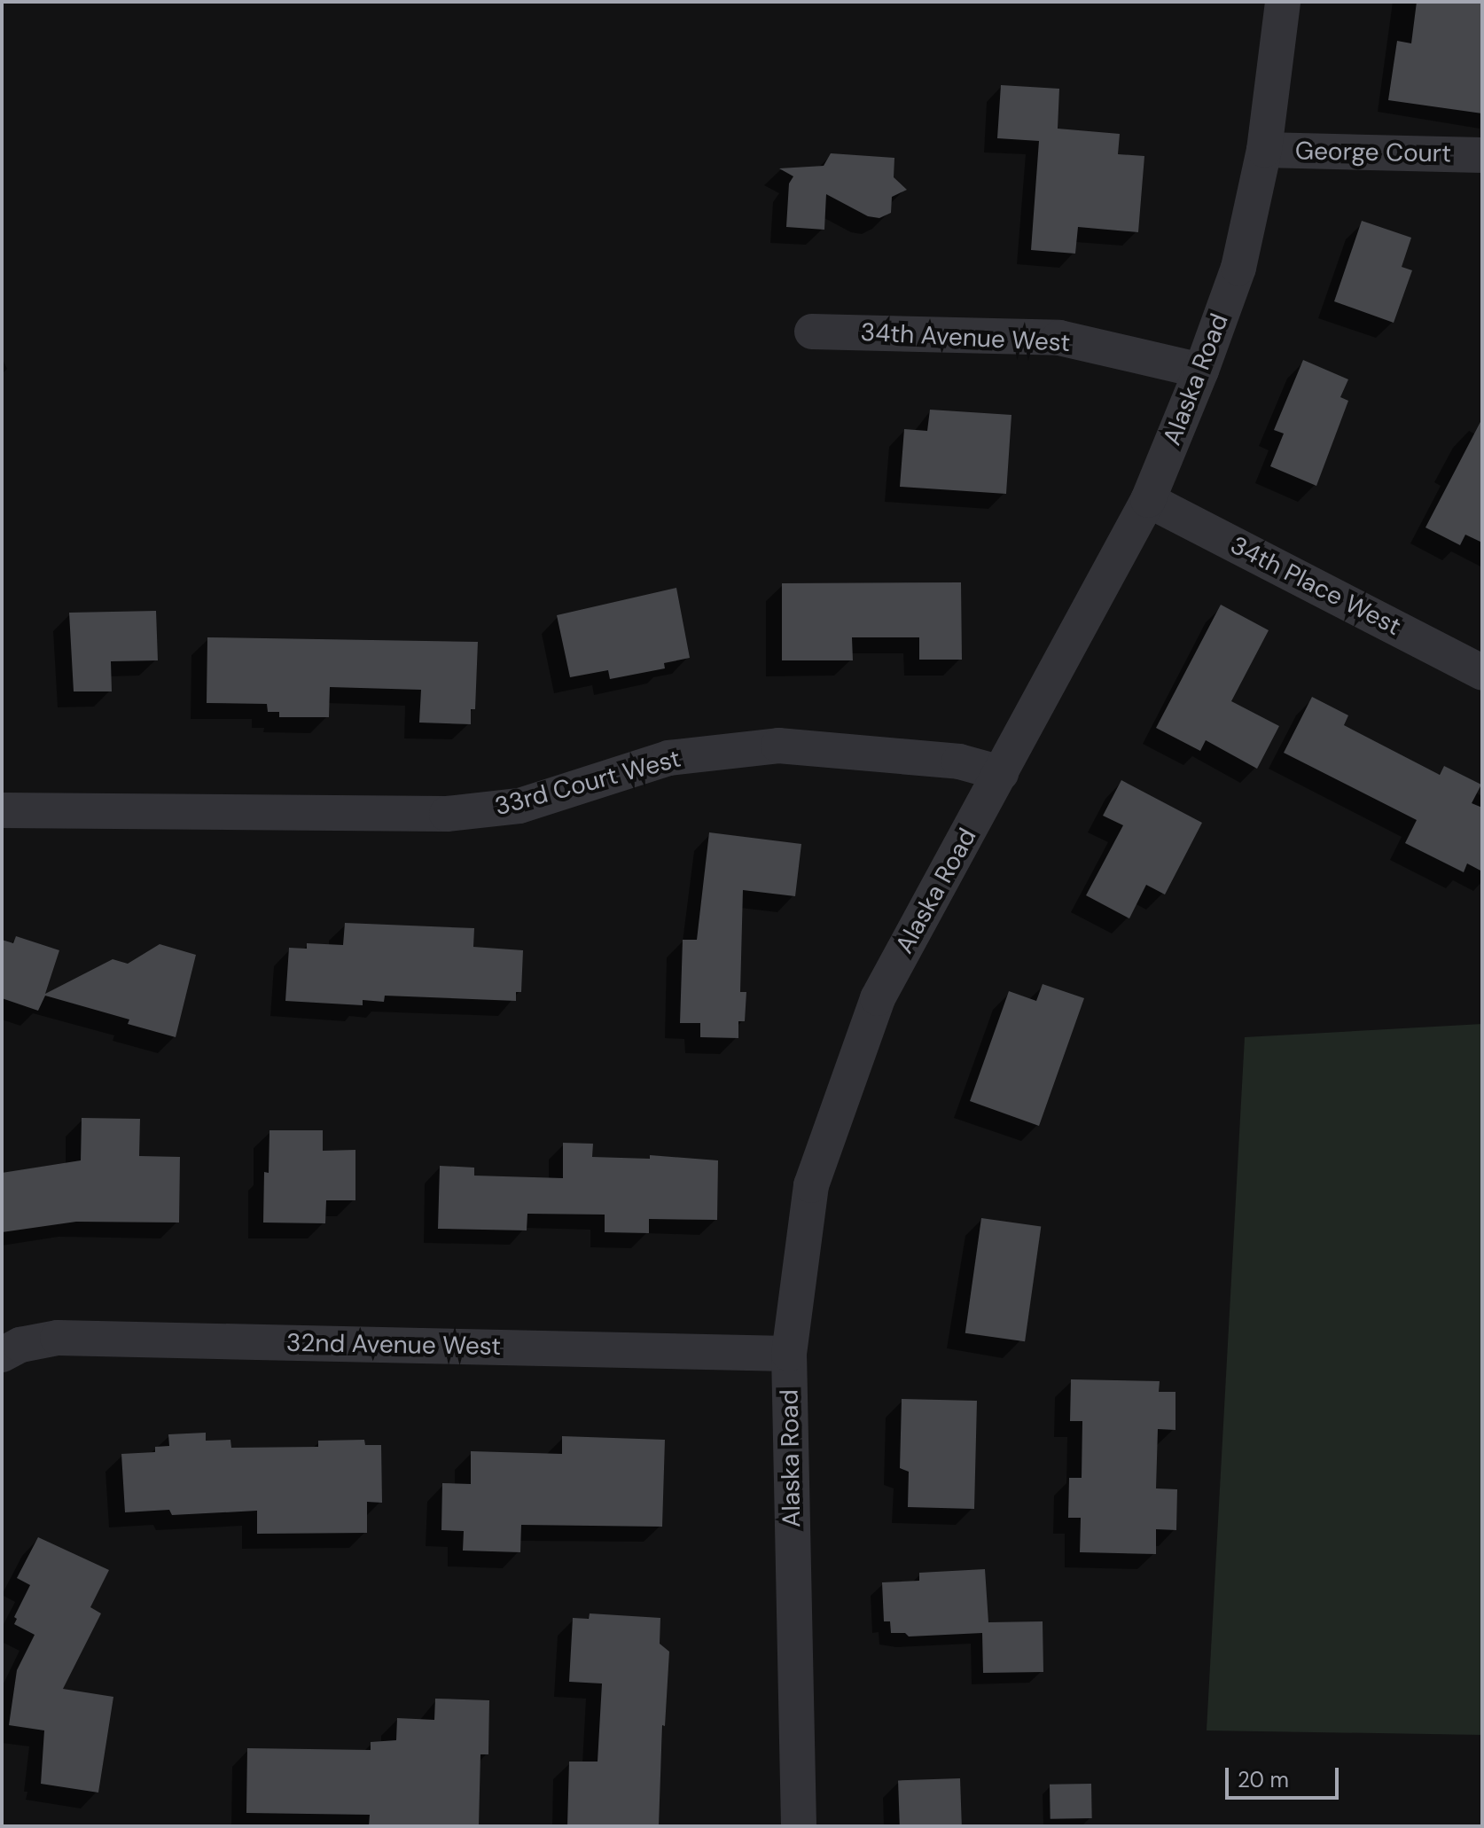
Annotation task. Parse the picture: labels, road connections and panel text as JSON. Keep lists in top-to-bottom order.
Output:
{
  "streets": {
    "street": [
      "George Court",
      "34th Avenue West",
      "Alaska Road",
      "34th Place West",
      "33rd Court West",
      "32nd Avenue West"
    ]
  },
  "crossings": [
    ["George Court", "Alaska Road"],
    ["34th Avenue West", "Alaska Road"],
    ["Alaska Road", "34th Place West"],
    ["Alaska Road", "33rd Court West"],
    ["Alaska Road", "32nd Avenue West"]
  ],
  "scale_bar": "20 m"
}
